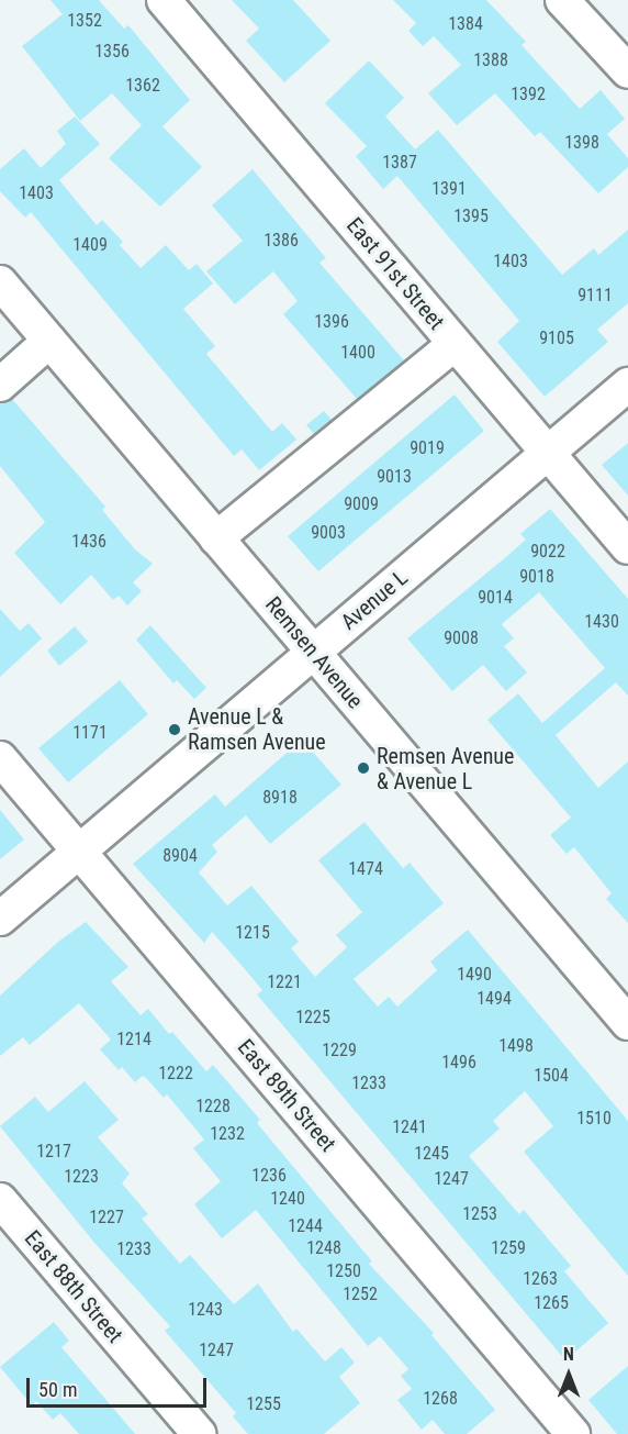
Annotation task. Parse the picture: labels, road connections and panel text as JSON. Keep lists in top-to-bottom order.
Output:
{
  "streets": {
    "street": [
      "East 91st Street",
      "Avenue L",
      "Remsen Avenue",
      "East 89th Street",
      "East 88th Street"
    ]
  },
  "crossings": [
    ["East 91st Street", "Avenue L"],
    ["Avenue L", "Remsen Avenue"],
    ["Avenue L", "East 89th Street"]
  ],
  "places": ["Avenue L & Ramsen Avenue", "Remsen Avenue & Avenue L"],
  "house_numbers": [
    "1352",
    "1384",
    "1356",
    "1388",
    "1362",
    "1392",
    "1398",
    "1387",
    "1391",
    "1403",
    "1395",
    "1386",
    "1409",
    "1403",
    "9111",
    "1396",
    "9105",
    "1400",
    "9019",
    "9013",
    "9009",
    "9003",
    "1436",
    "9022",
    "9018",
    "9014",
    "1430",
    "9008",
    "1171",
    "8918",
    "8904",
    "1474",
    "1215",
    "1490",
    "1221",
    "1494",
    "1225",
    "1214",
    "1498",
    "1229",
    "1496",
    "1222",
    "1504",
    "1233",
    "1228",
    "1510",
    "1241",
    "1232",
    "1217",
    "1245",
    "1236",
    "1223",
    "1247",
    "1240",
    "1253",
    "1227",
    "1244",
    "1248",
    "1259",
    "1233",
    "1250",
    "1263",
    "1252",
    "1265",
    "1243",
    "1247",
    "1268",
    "1255"
  ],
  "scale_bar": "50 m",
  "north": "top"
}
